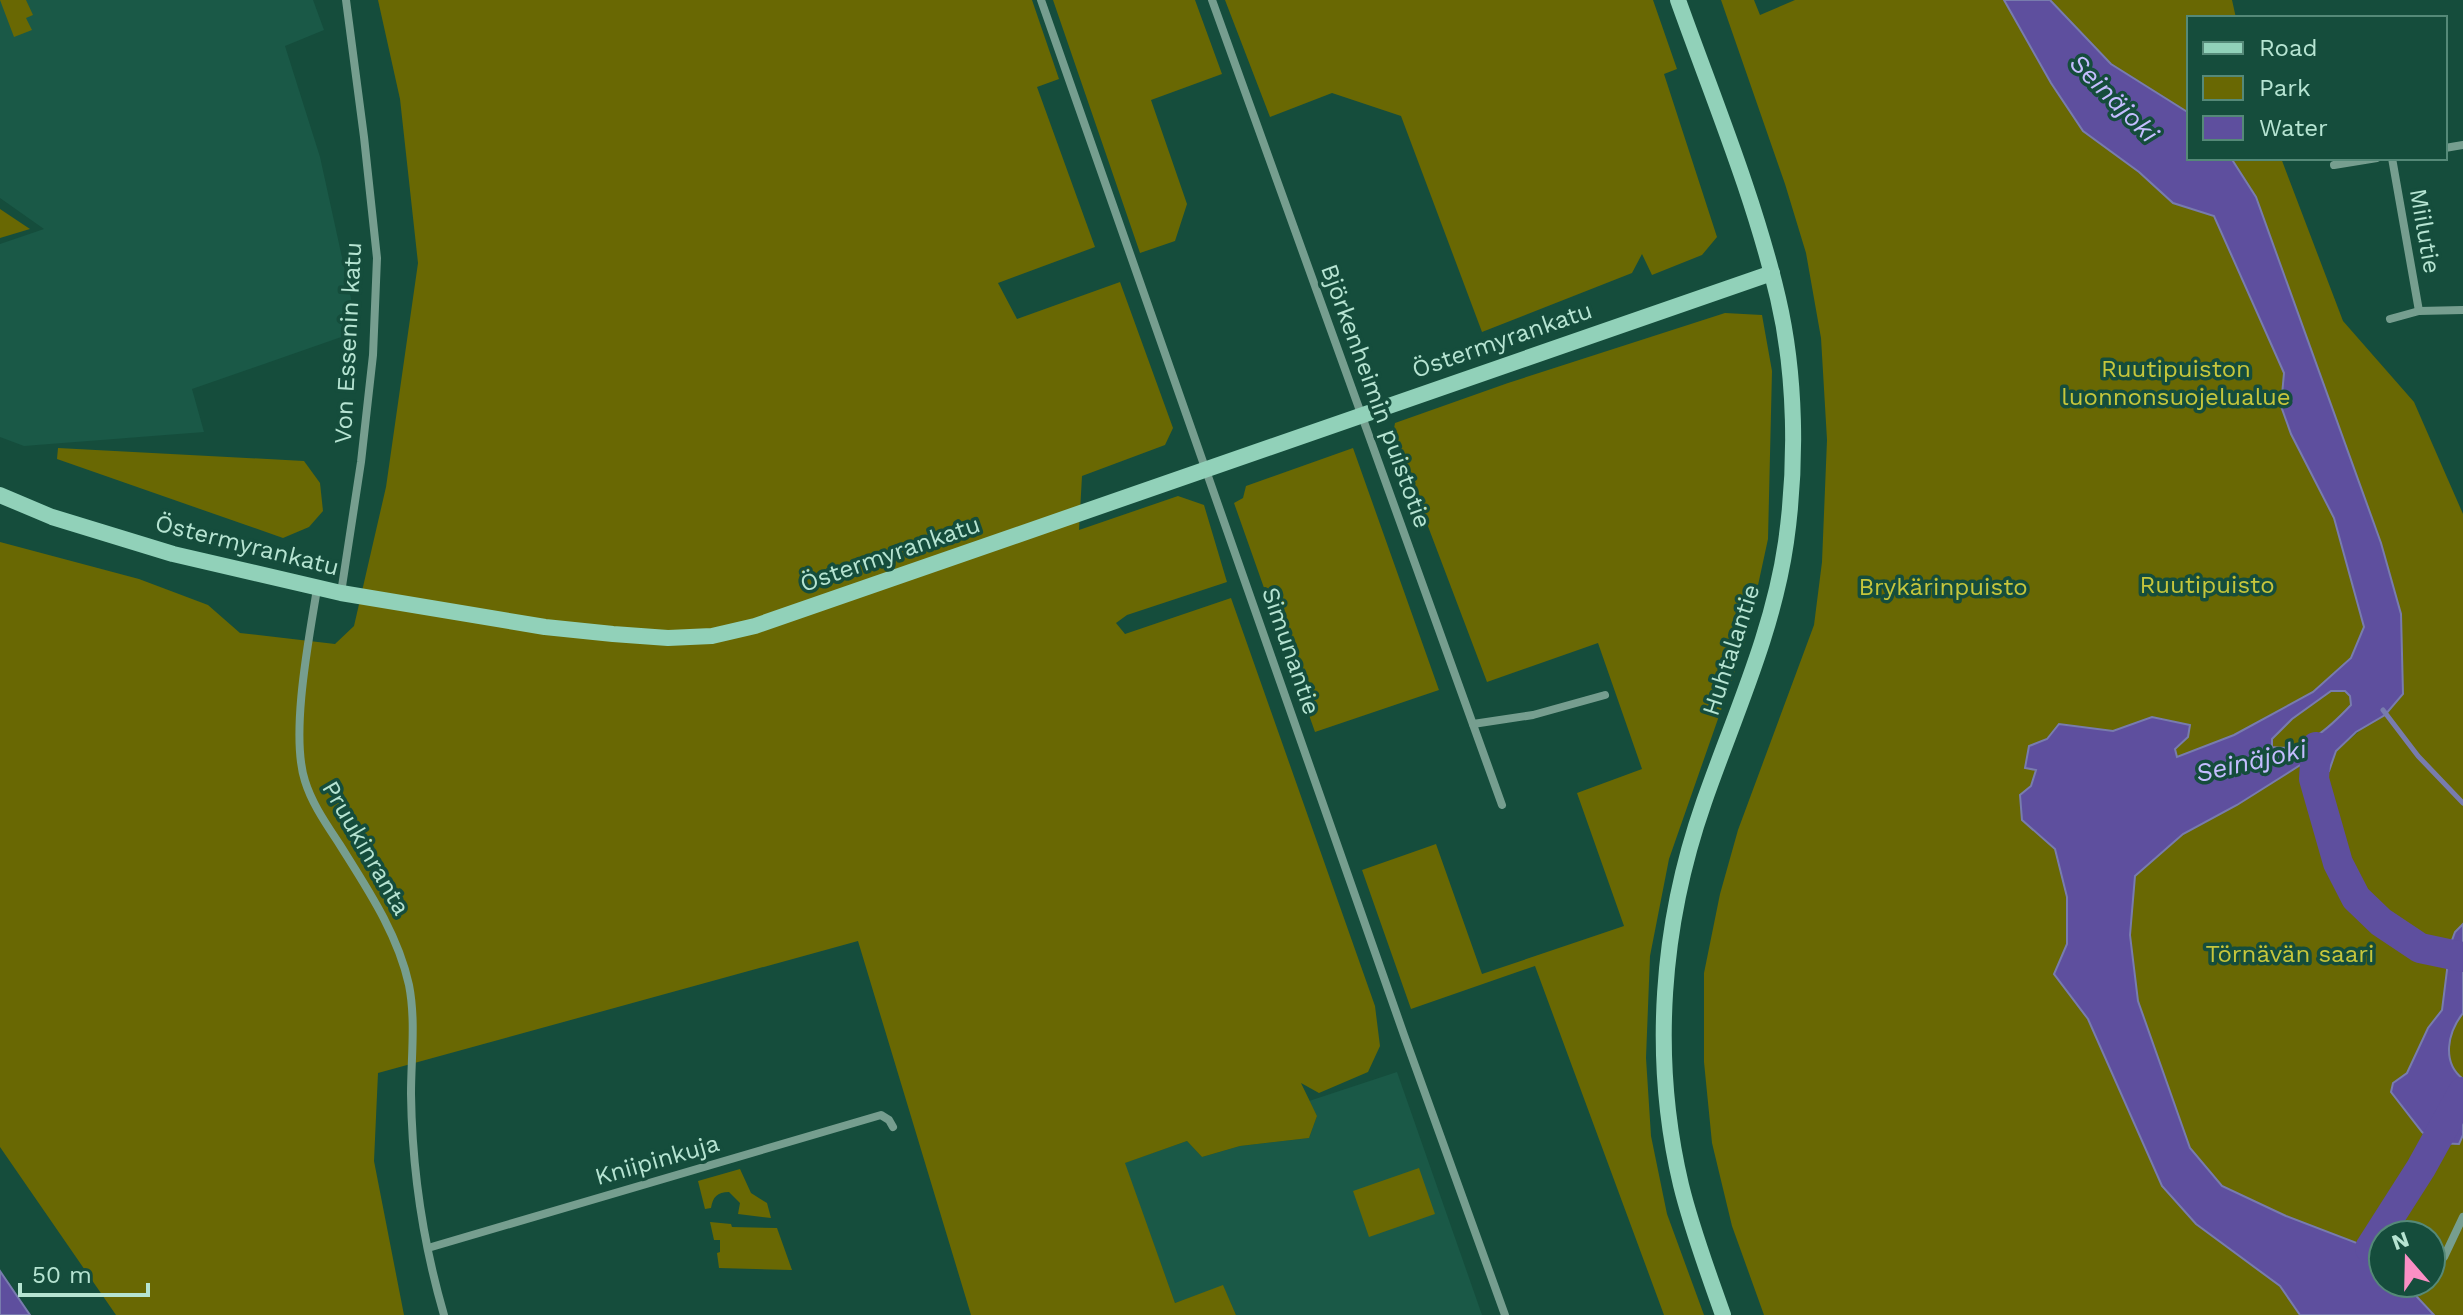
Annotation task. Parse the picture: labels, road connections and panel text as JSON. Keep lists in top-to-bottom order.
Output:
{
  "streets": {
    "street": [
      "Miilutie",
      "Östermyrankatu",
      "Von Essenin katu",
      "Björkenheimin puistotie",
      "Huhtalantie",
      "Simunantie",
      "Pruukinranta",
      "Kniipinkuja"
    ]
  },
  "crossings": [
    ["Östermyrankatu", "Von Essenin katu"],
    ["Östermyrankatu", "Björkenheimin puistotie"],
    ["Östermyrankatu", "Huhtalantie"],
    ["Östermyrankatu", "Simunantie"],
    ["Östermyrankatu", "Pruukinranta"],
    ["Pruukinranta", "Kniipinkuja"]
  ],
  "water": ["Seinäjoki"],
  "parks": [
    "Ruutipuiston luonnonsuojelualue",
    "Ruutipuisto",
    "Brykärinpuisto",
    "Törnävän saari"
  ],
  "legend": ["Road", "Park", "Water"],
  "scale_bar": "50 m",
  "north": "top"
}
